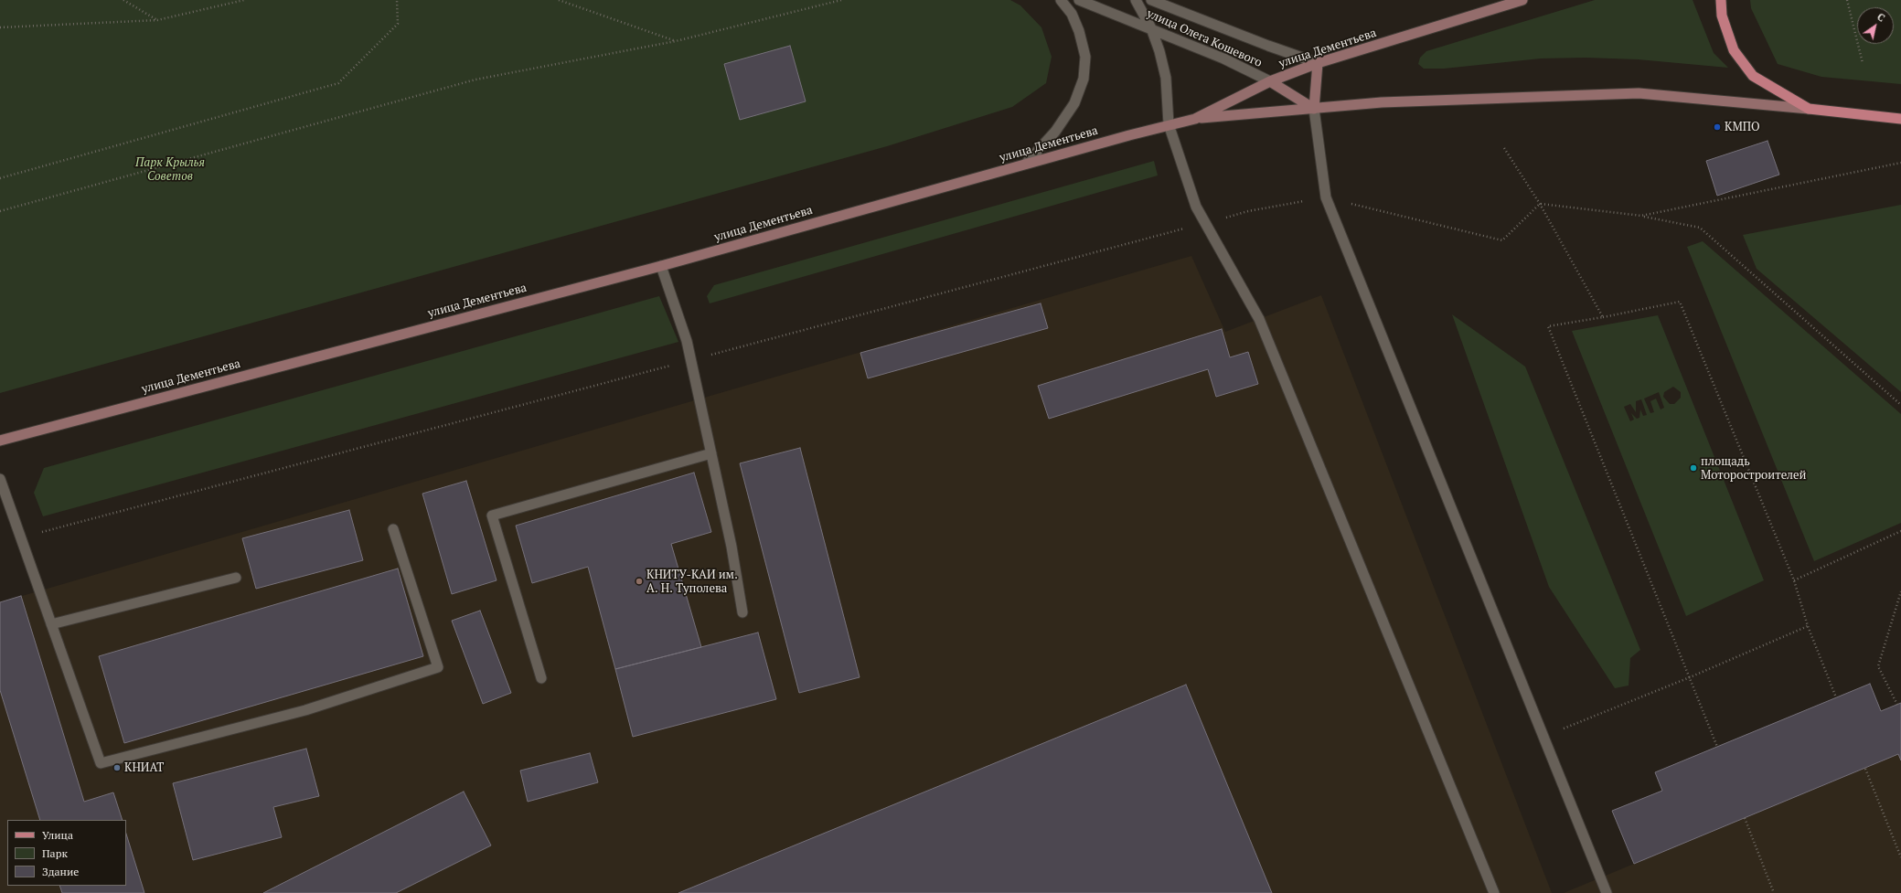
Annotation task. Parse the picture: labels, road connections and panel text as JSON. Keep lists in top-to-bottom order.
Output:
{
  "streets": {
    "main road": ["улица Олега Кошевого", "улица Дементьева"]
  },
  "crossings": [
    ["улица Олега Кошевого", "улица Дементьева"]
  ],
  "parks": ["Парк Крылья Советов"],
  "places": [
    "КМПО",
    "площадь Моторостроителей",
    "КНИТУ-КАИ им. А. Н. Туполева",
    "КНИАТ"
  ],
  "legend": ["Улица", "Парк", "Здание"],
  "north": "top right"
}
